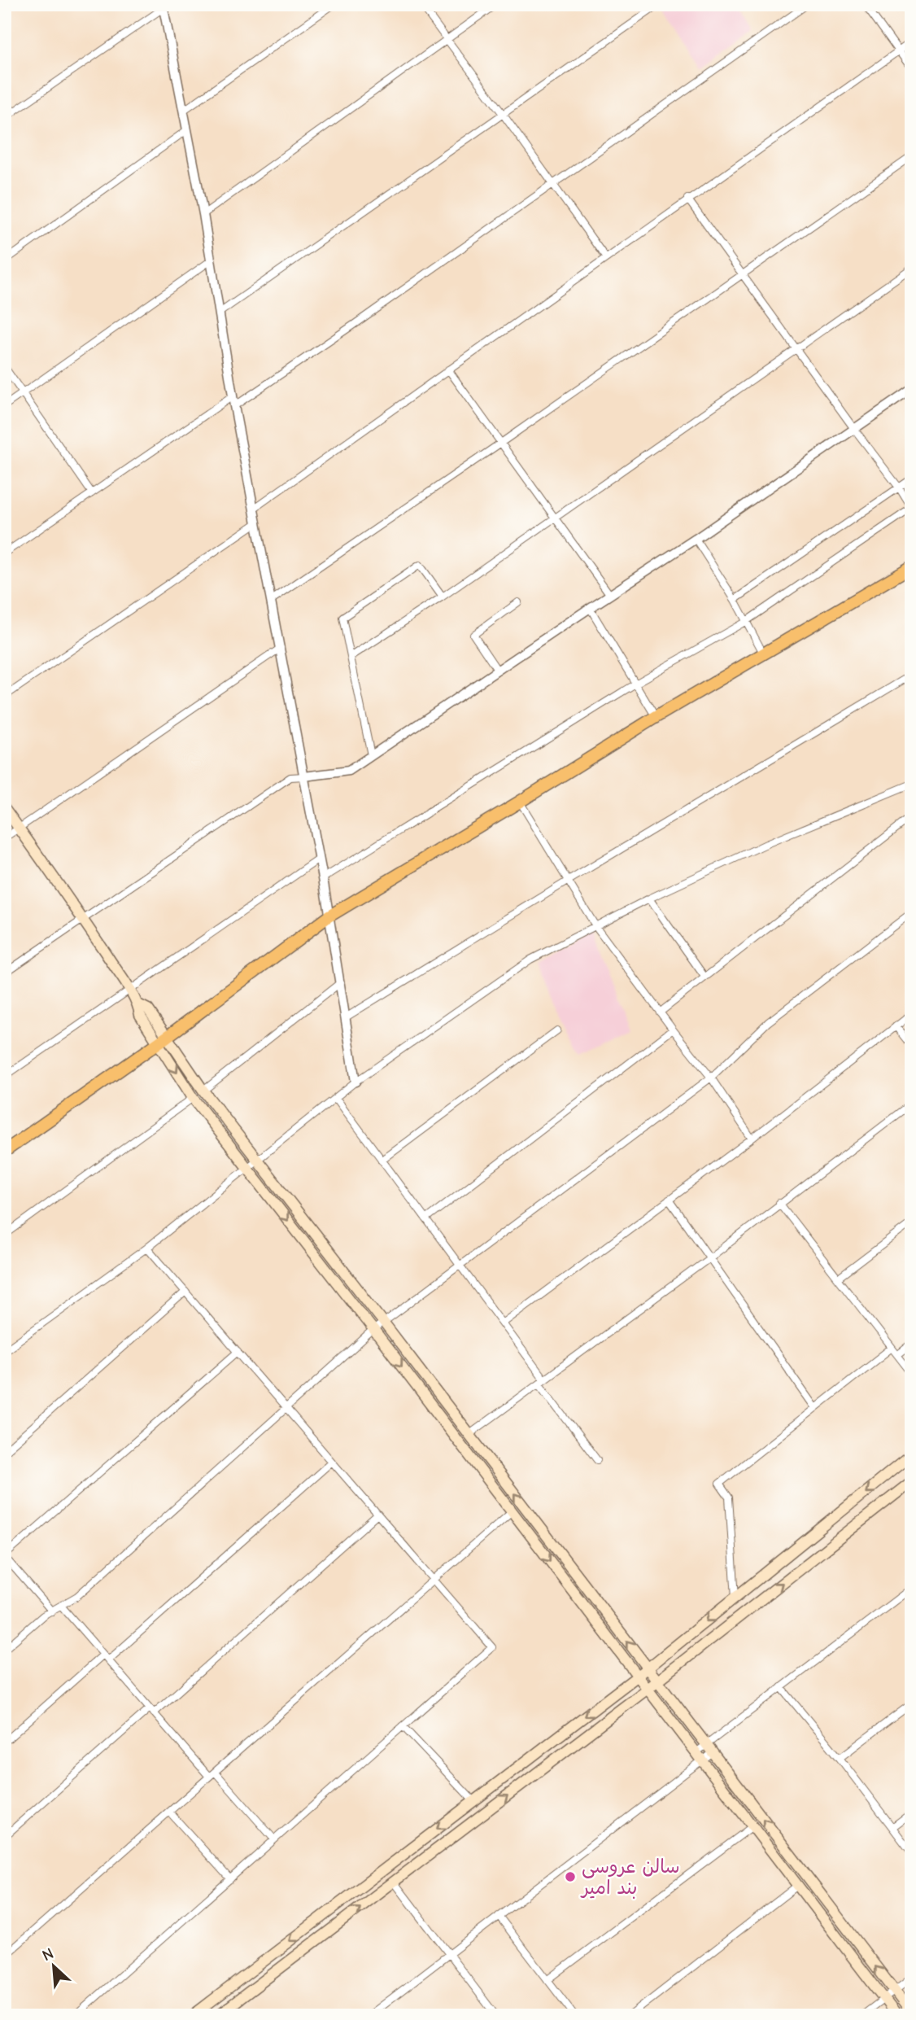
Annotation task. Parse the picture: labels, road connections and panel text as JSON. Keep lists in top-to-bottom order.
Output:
{
  "places": ["سالن عروسی بند امیر"],
  "north": "top left"
}
